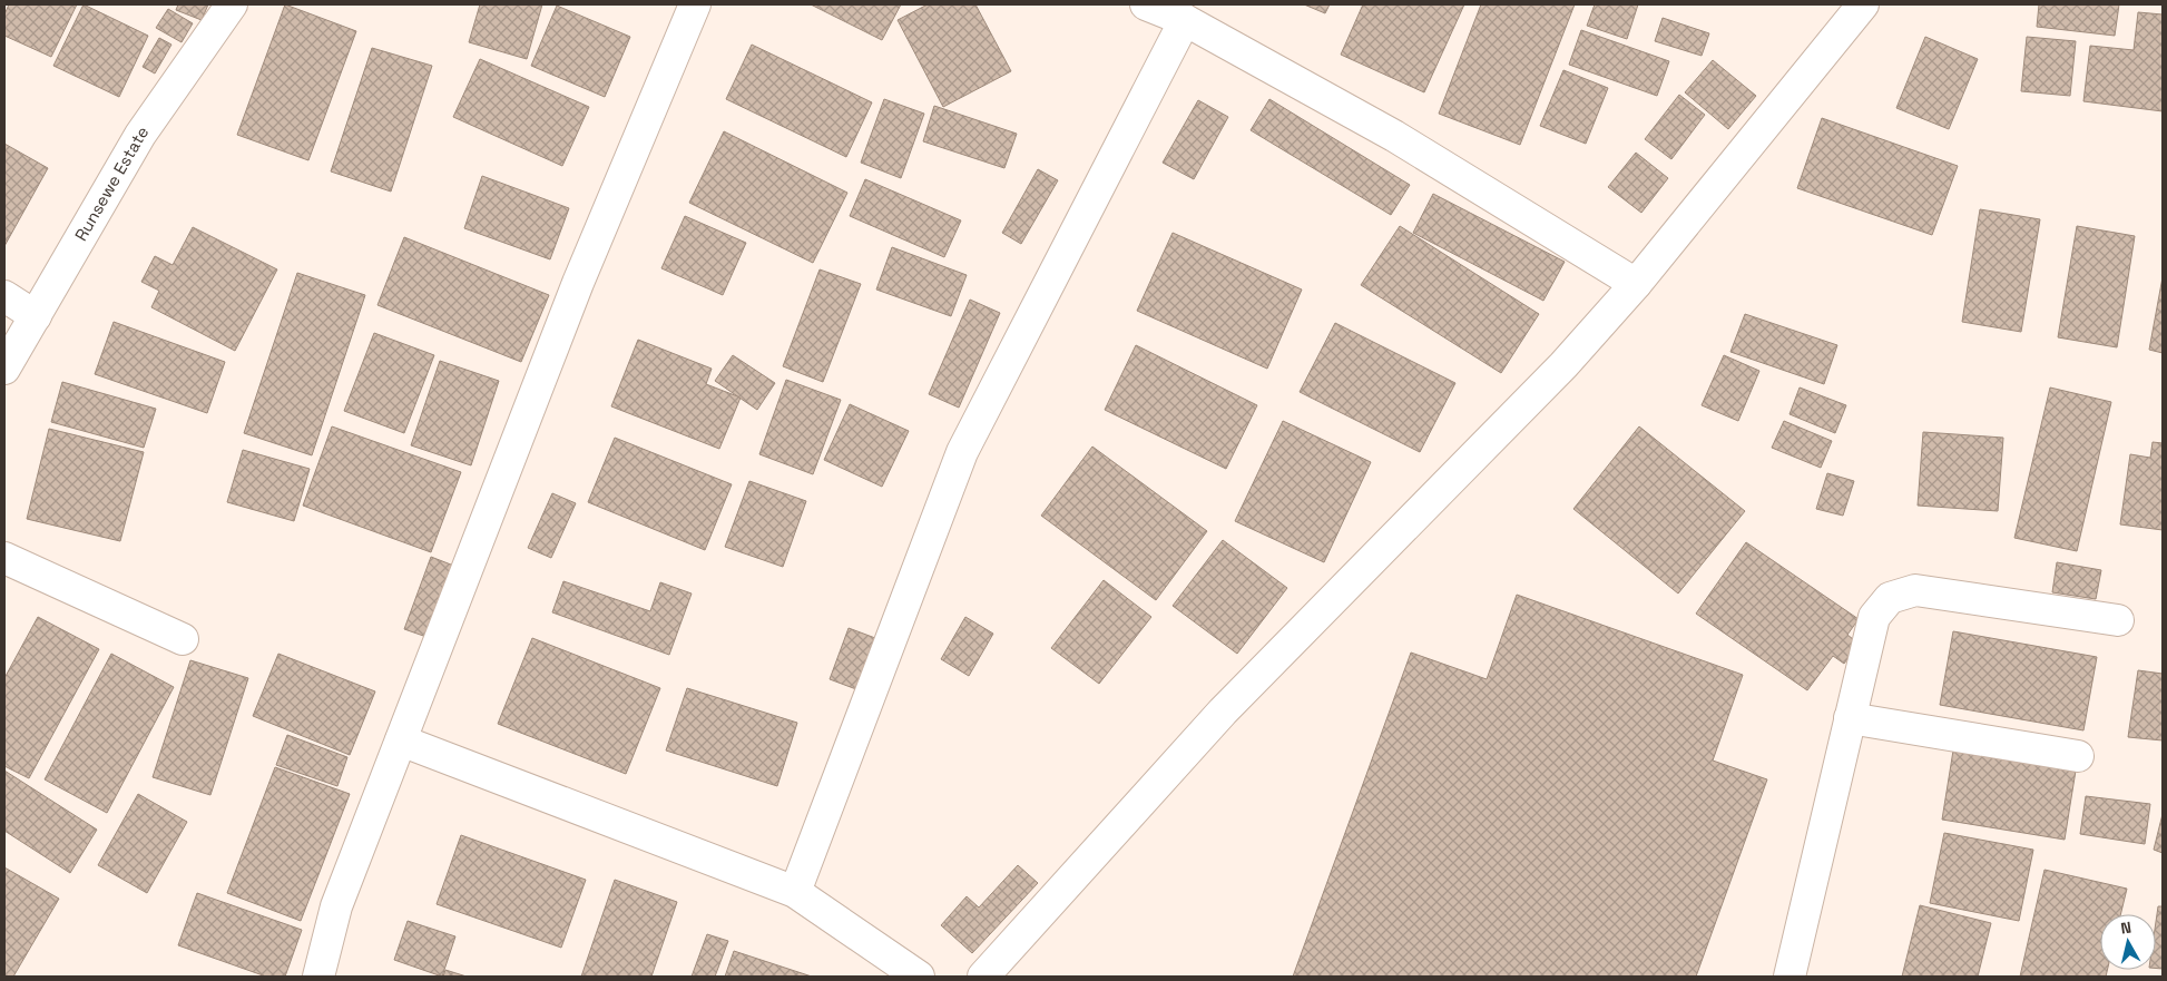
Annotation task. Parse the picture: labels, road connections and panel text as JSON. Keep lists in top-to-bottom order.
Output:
{
  "streets": {
    "street": ["Runsewe Estate"]
  },
  "north": "top"
}
